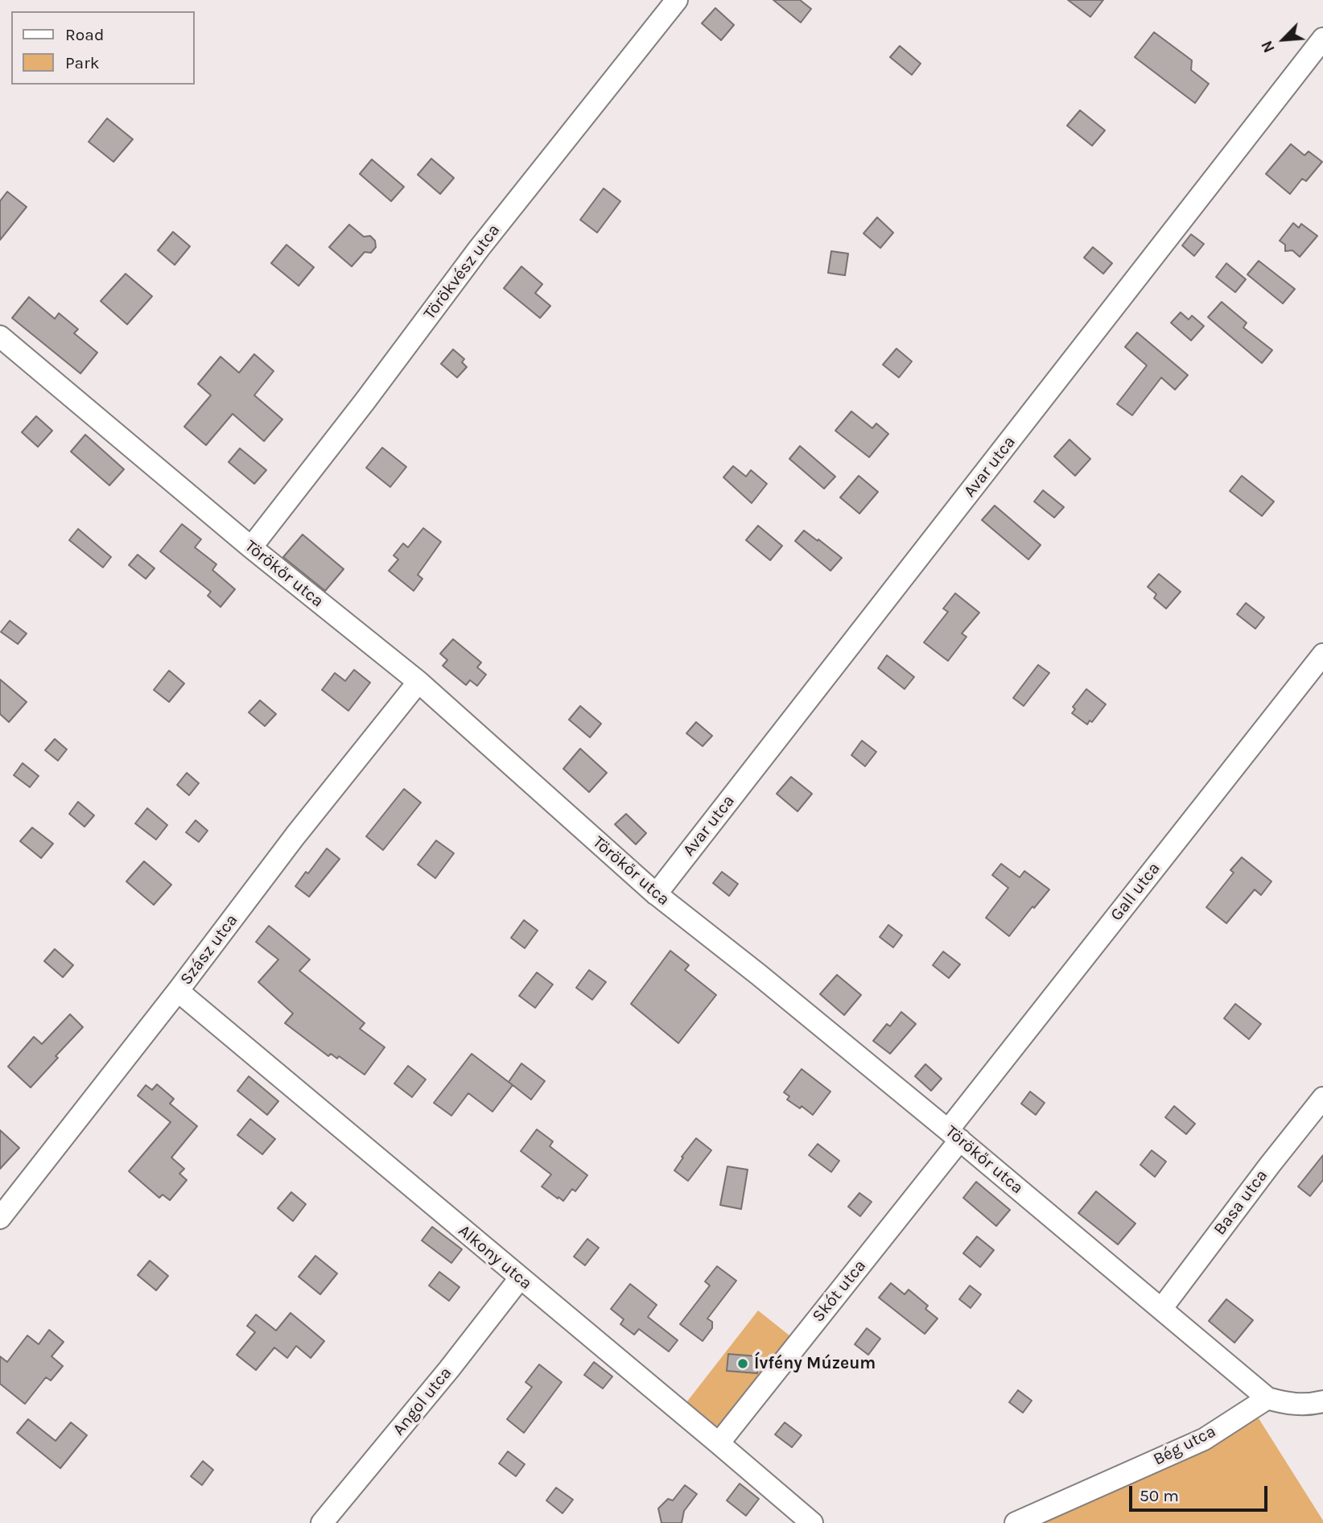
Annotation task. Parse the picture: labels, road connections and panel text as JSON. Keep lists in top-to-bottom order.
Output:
{
  "streets": {
    "street": [
      "Törökvész utca",
      "Avar utca",
      "Törökőr utca",
      "Gall utca",
      "Szász utca",
      "Basa utca",
      "Alkony utca",
      "Skót utca",
      "Angol utca",
      "Bég utca"
    ]
  },
  "crossings": [
    ["Törökvész utca", "Törökőr utca"],
    ["Avar utca", "Törökőr utca"],
    ["Törökőr utca", "Gall utca"],
    ["Törökőr utca", "Szász utca"],
    ["Törökőr utca", "Basa utca"],
    ["Törökőr utca", "Skót utca"],
    ["Törökőr utca", "Bég utca"],
    ["Gall utca", "Skót utca"],
    ["Szász utca", "Alkony utca"],
    ["Alkony utca", "Skót utca"],
    ["Alkony utca", "Angol utca"]
  ],
  "places": ["Ívfény Múzeum"],
  "legend": ["Road", "Park"],
  "scale_bar": "50 m",
  "north": "bottom left"
}
